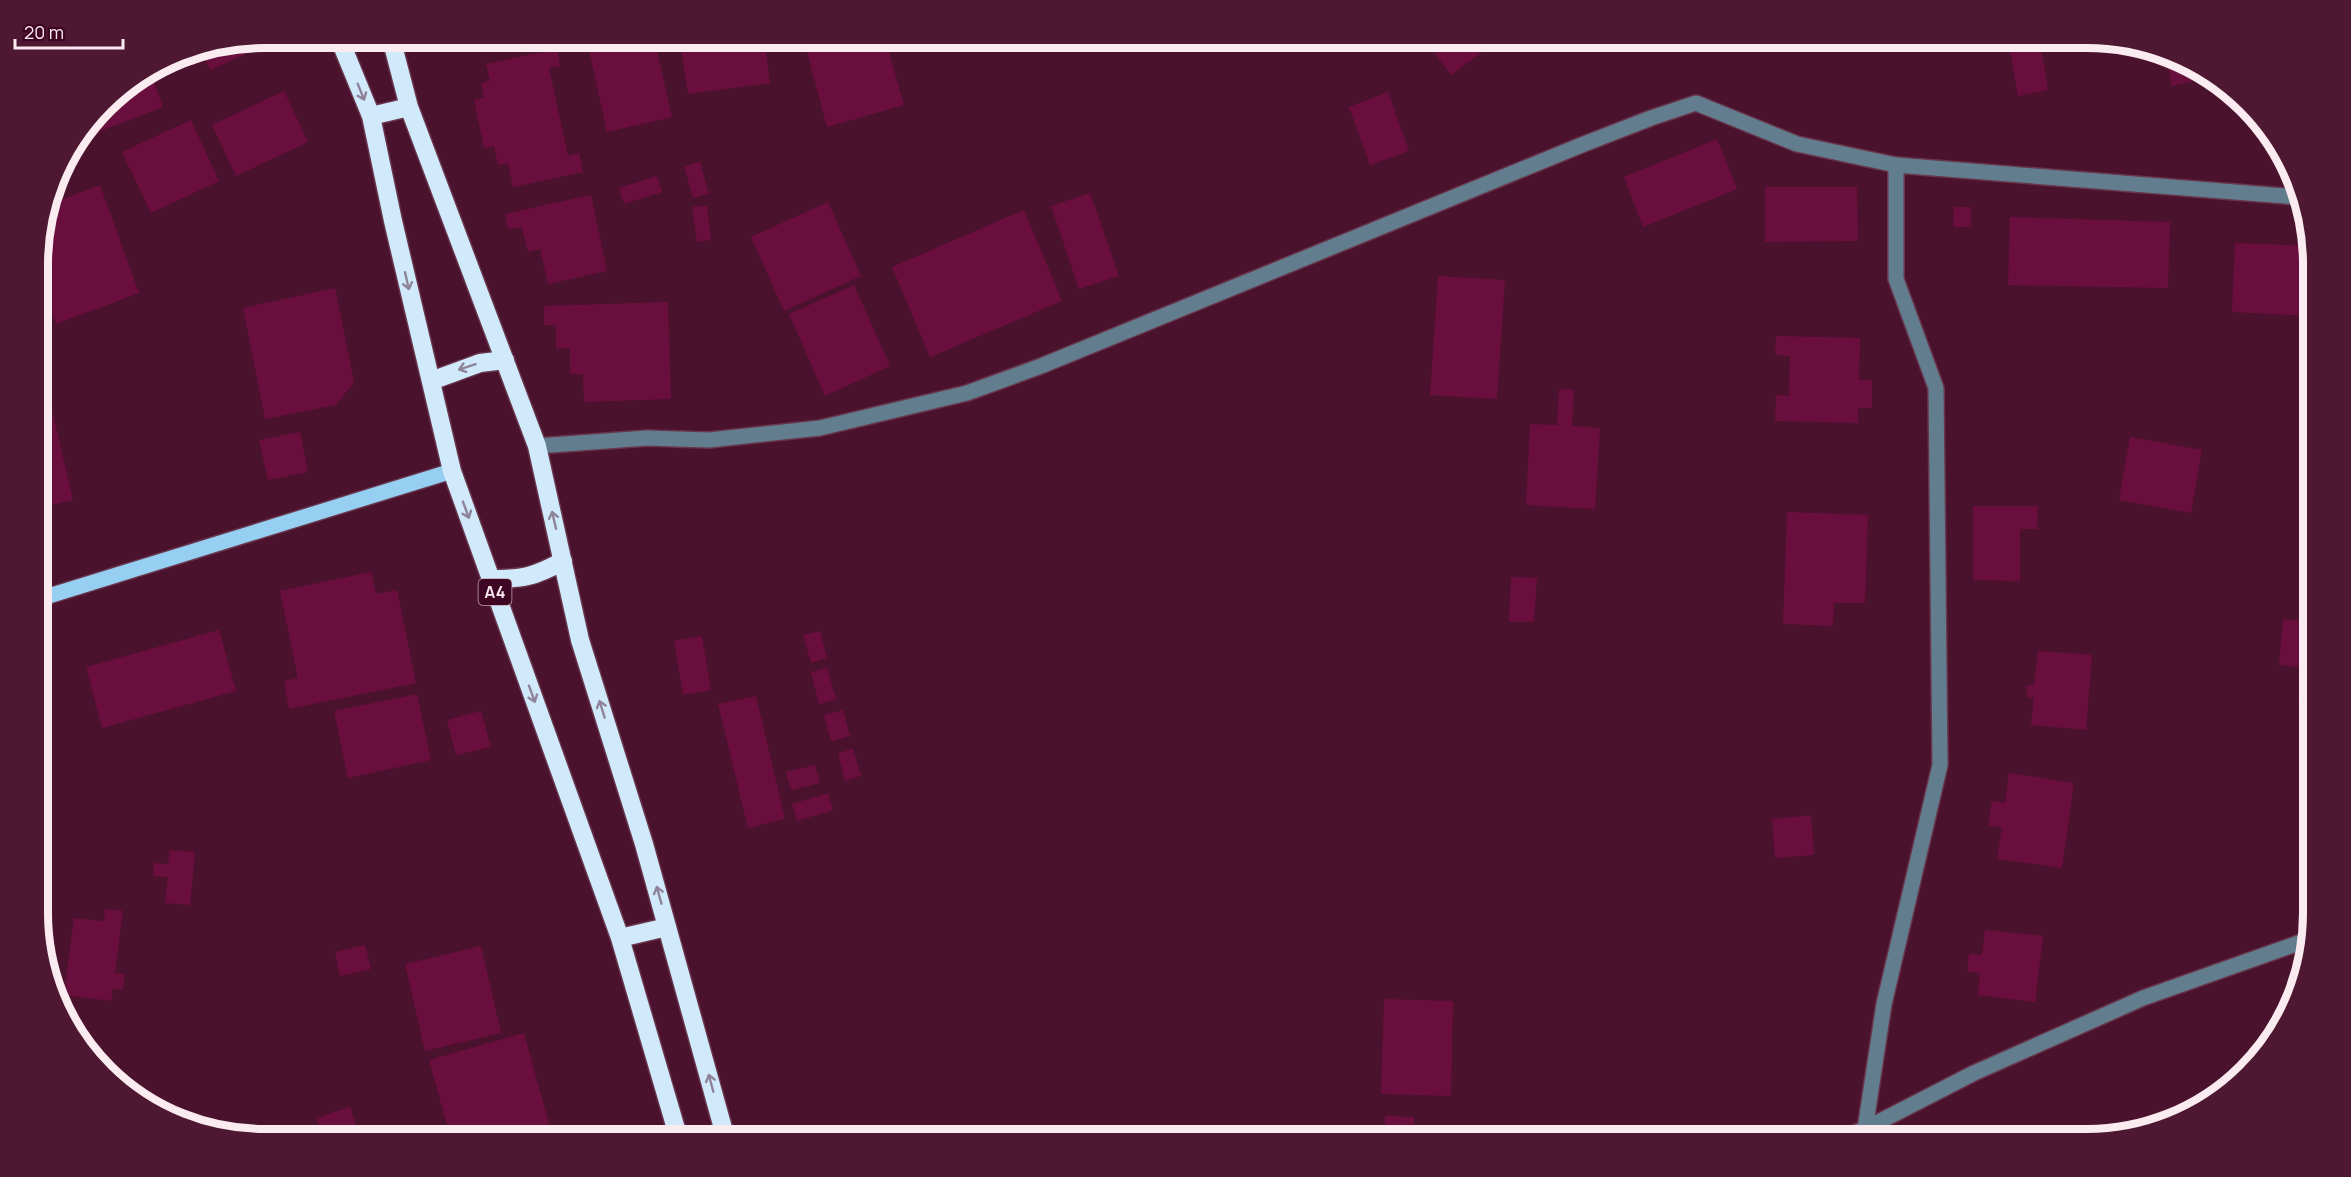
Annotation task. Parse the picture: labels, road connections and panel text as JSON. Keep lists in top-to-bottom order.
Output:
{
  "streets": {
    "highway": ["A4"]
  },
  "scale_bar": "20 m"
}
